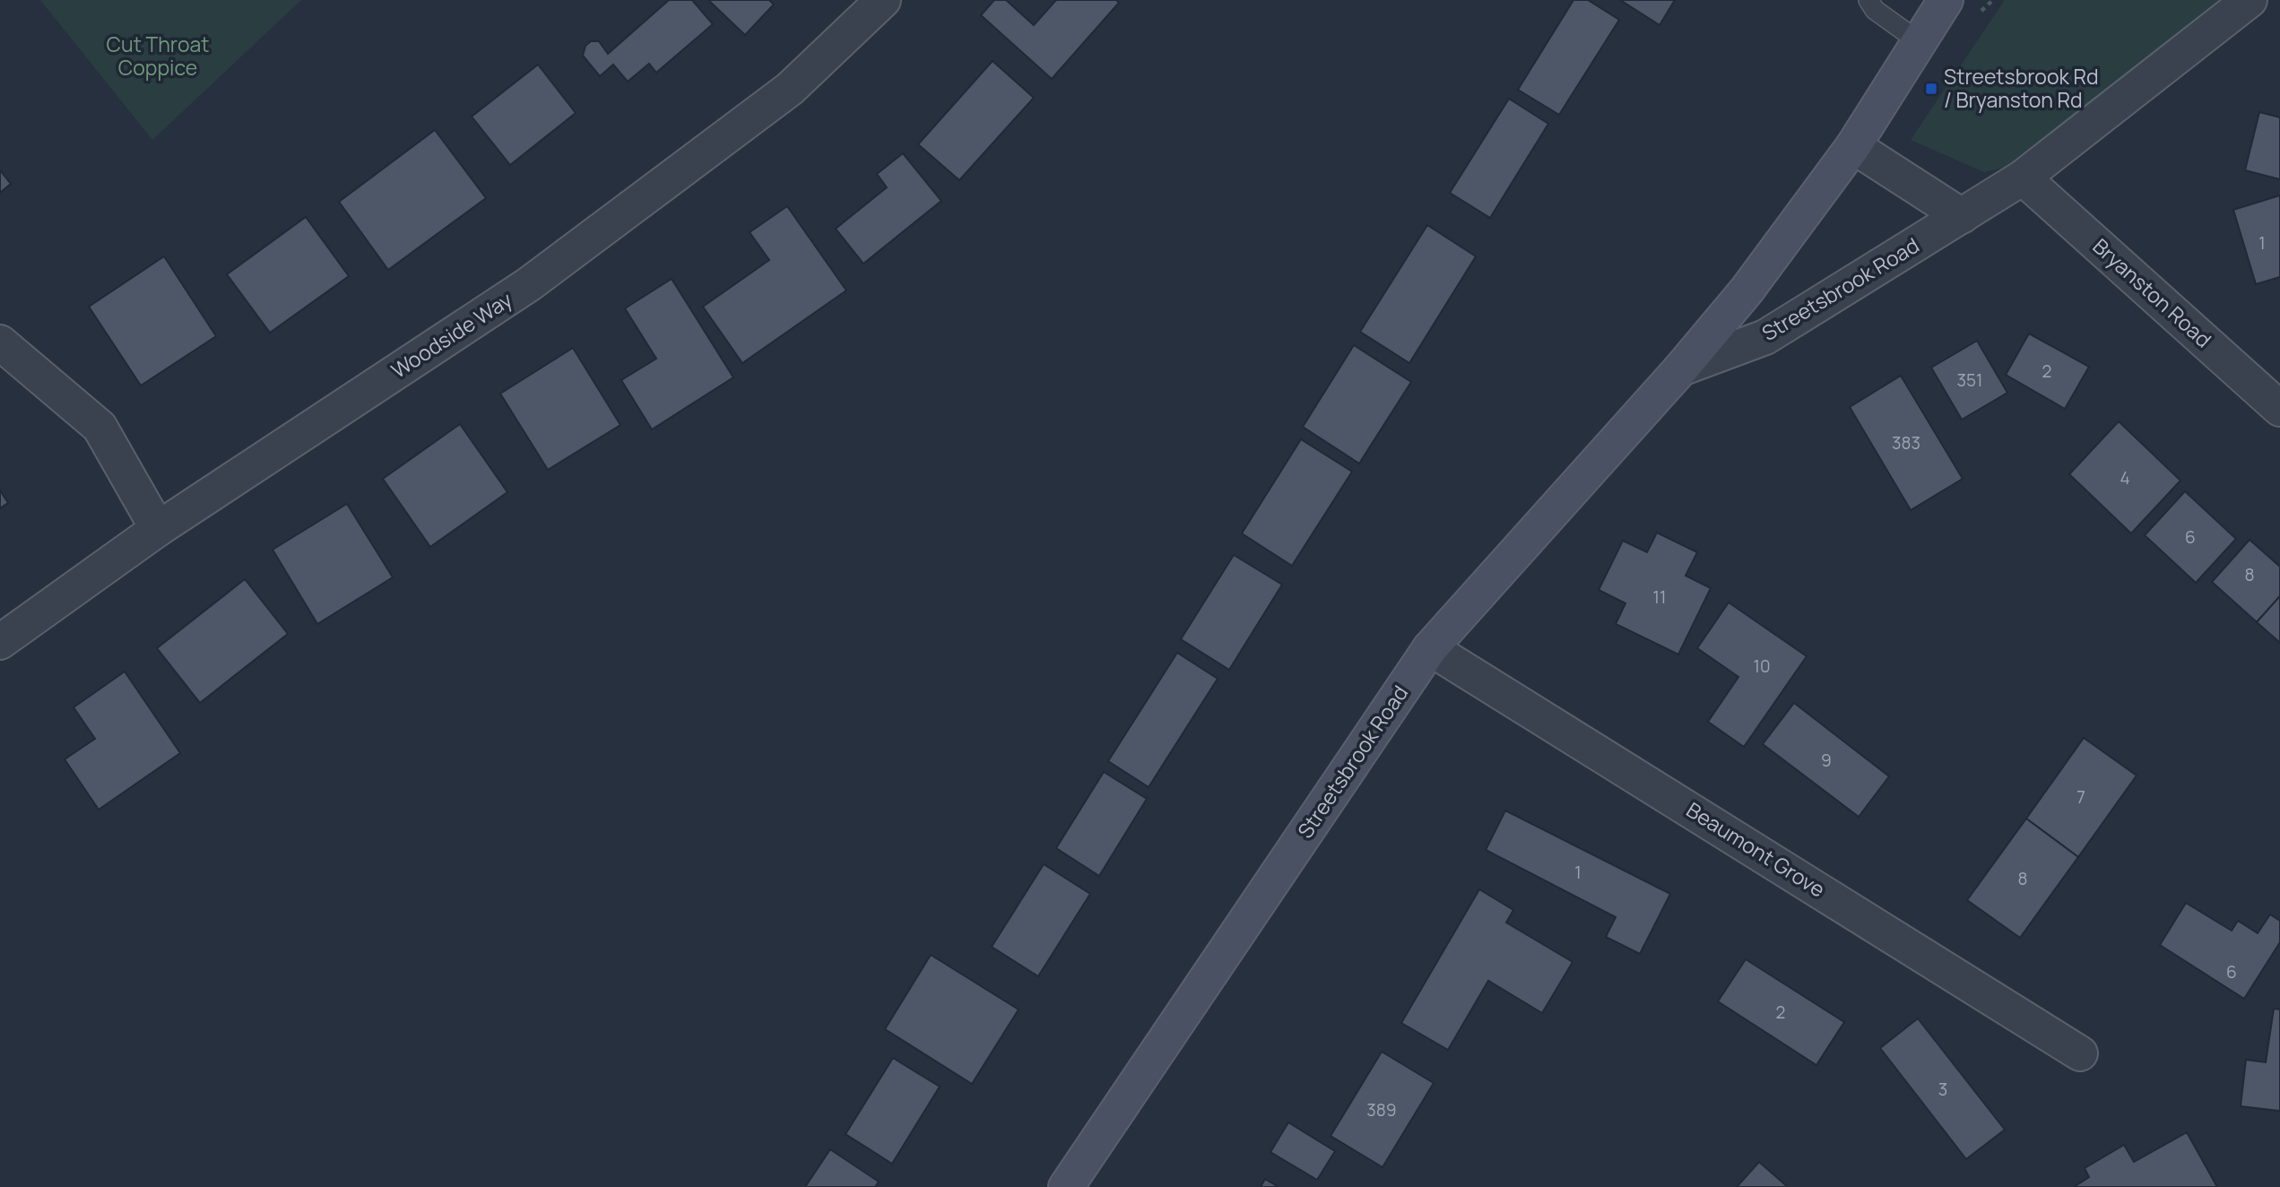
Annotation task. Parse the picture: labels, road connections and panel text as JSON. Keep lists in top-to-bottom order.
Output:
{
  "streets": {
    "main road": ["Streetsbrook Road"],
    "street": ["Bryanston Road", "Woodside Way", "Beaumont Grove"]
  },
  "crossings": [
    ["Streetsbrook Road", "Bryanston Road"],
    ["Streetsbrook Road", "Beaumont Grove"]
  ],
  "parks": ["Cut Throat Coppice"],
  "places": {
    "transit": ["Streetsbrook Rd / Bryanston Rd"]
  },
  "house_numbers": [
    "1",
    "2",
    "351",
    "383",
    "4",
    "6",
    "8",
    "11",
    "10",
    "9",
    "7",
    "1",
    "8",
    "6",
    "2",
    "3",
    "389"
  ]
}
